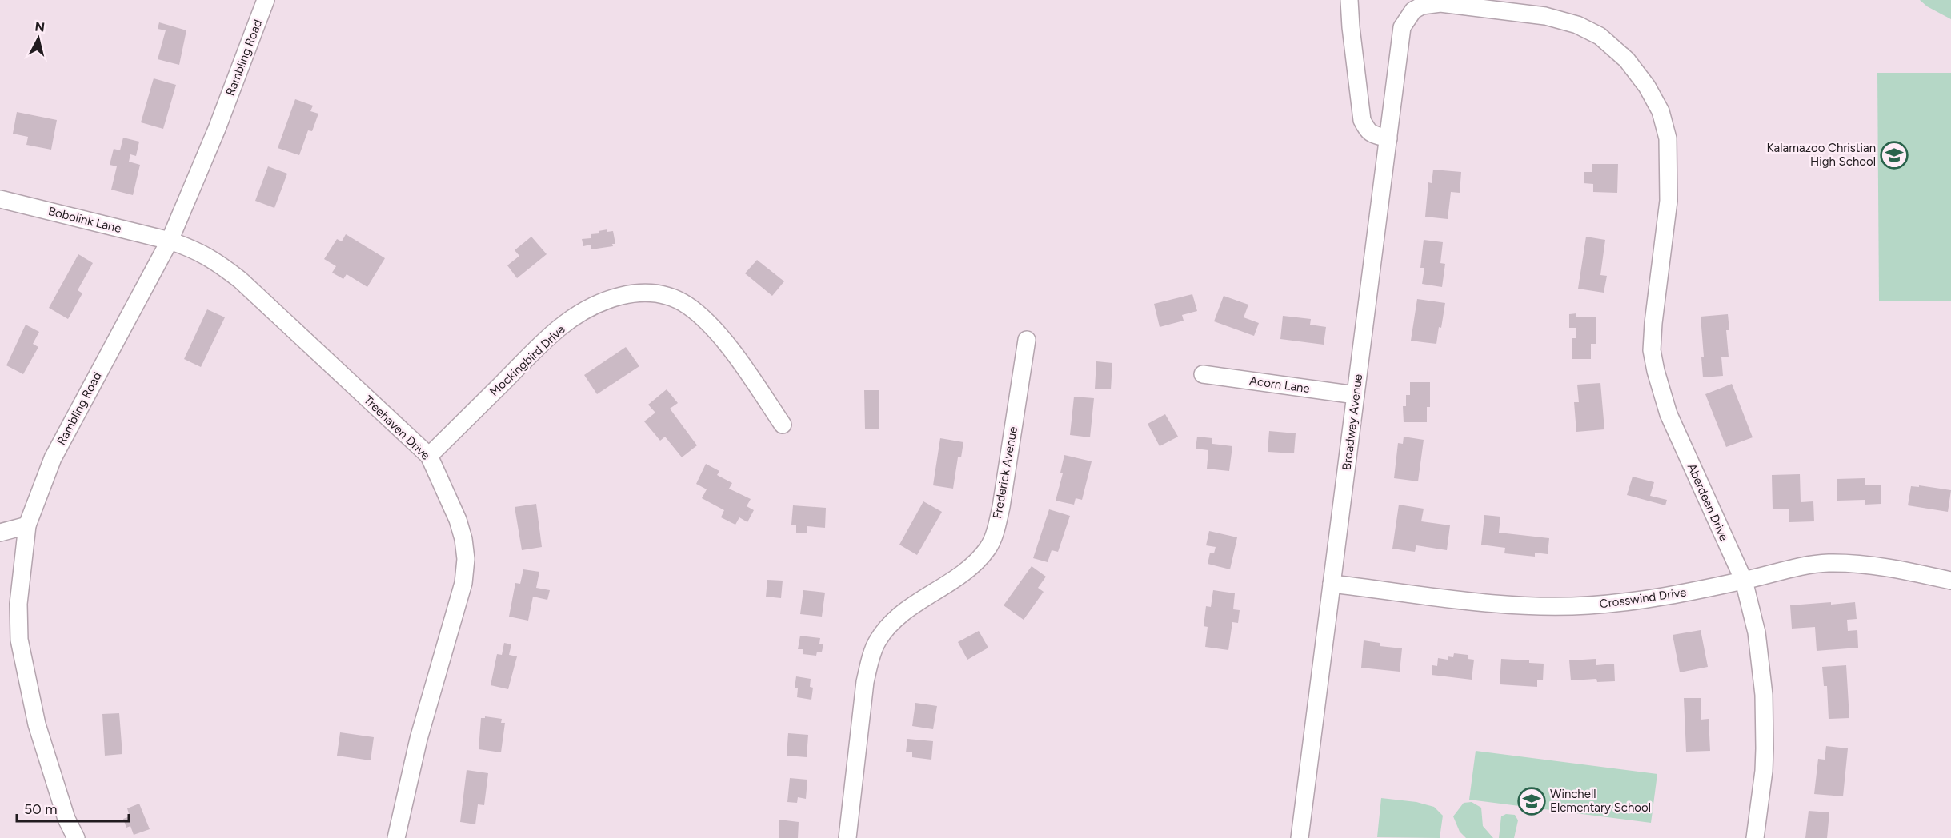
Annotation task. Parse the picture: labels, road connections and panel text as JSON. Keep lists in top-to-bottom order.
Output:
{
  "streets": {
    "street": [
      "Rambling Road",
      "Bobolink Lane",
      "Mockingbird Drive",
      "Acorn Lane",
      "Broadway Avenue",
      "Treehaven Drive",
      "Frederick Avenue",
      "Aberdeen Drive",
      "Crosswind Drive"
    ]
  },
  "crossings": [
    ["Rambling Road", "Bobolink Lane"],
    ["Rambling Road", "Treehaven Drive"],
    ["Bobolink Lane", "Treehaven Drive"],
    ["Mockingbird Drive", "Treehaven Drive"],
    ["Acorn Lane", "Broadway Avenue"],
    ["Broadway Avenue", "Aberdeen Drive"],
    ["Broadway Avenue", "Crosswind Drive"],
    ["Aberdeen Drive", "Crosswind Drive"]
  ],
  "places": {
    "school or university": ["Kalamazoo Christian High School", "Winchell Elementary School"]
  },
  "scale_bar": "50 m",
  "north": "top"
}
